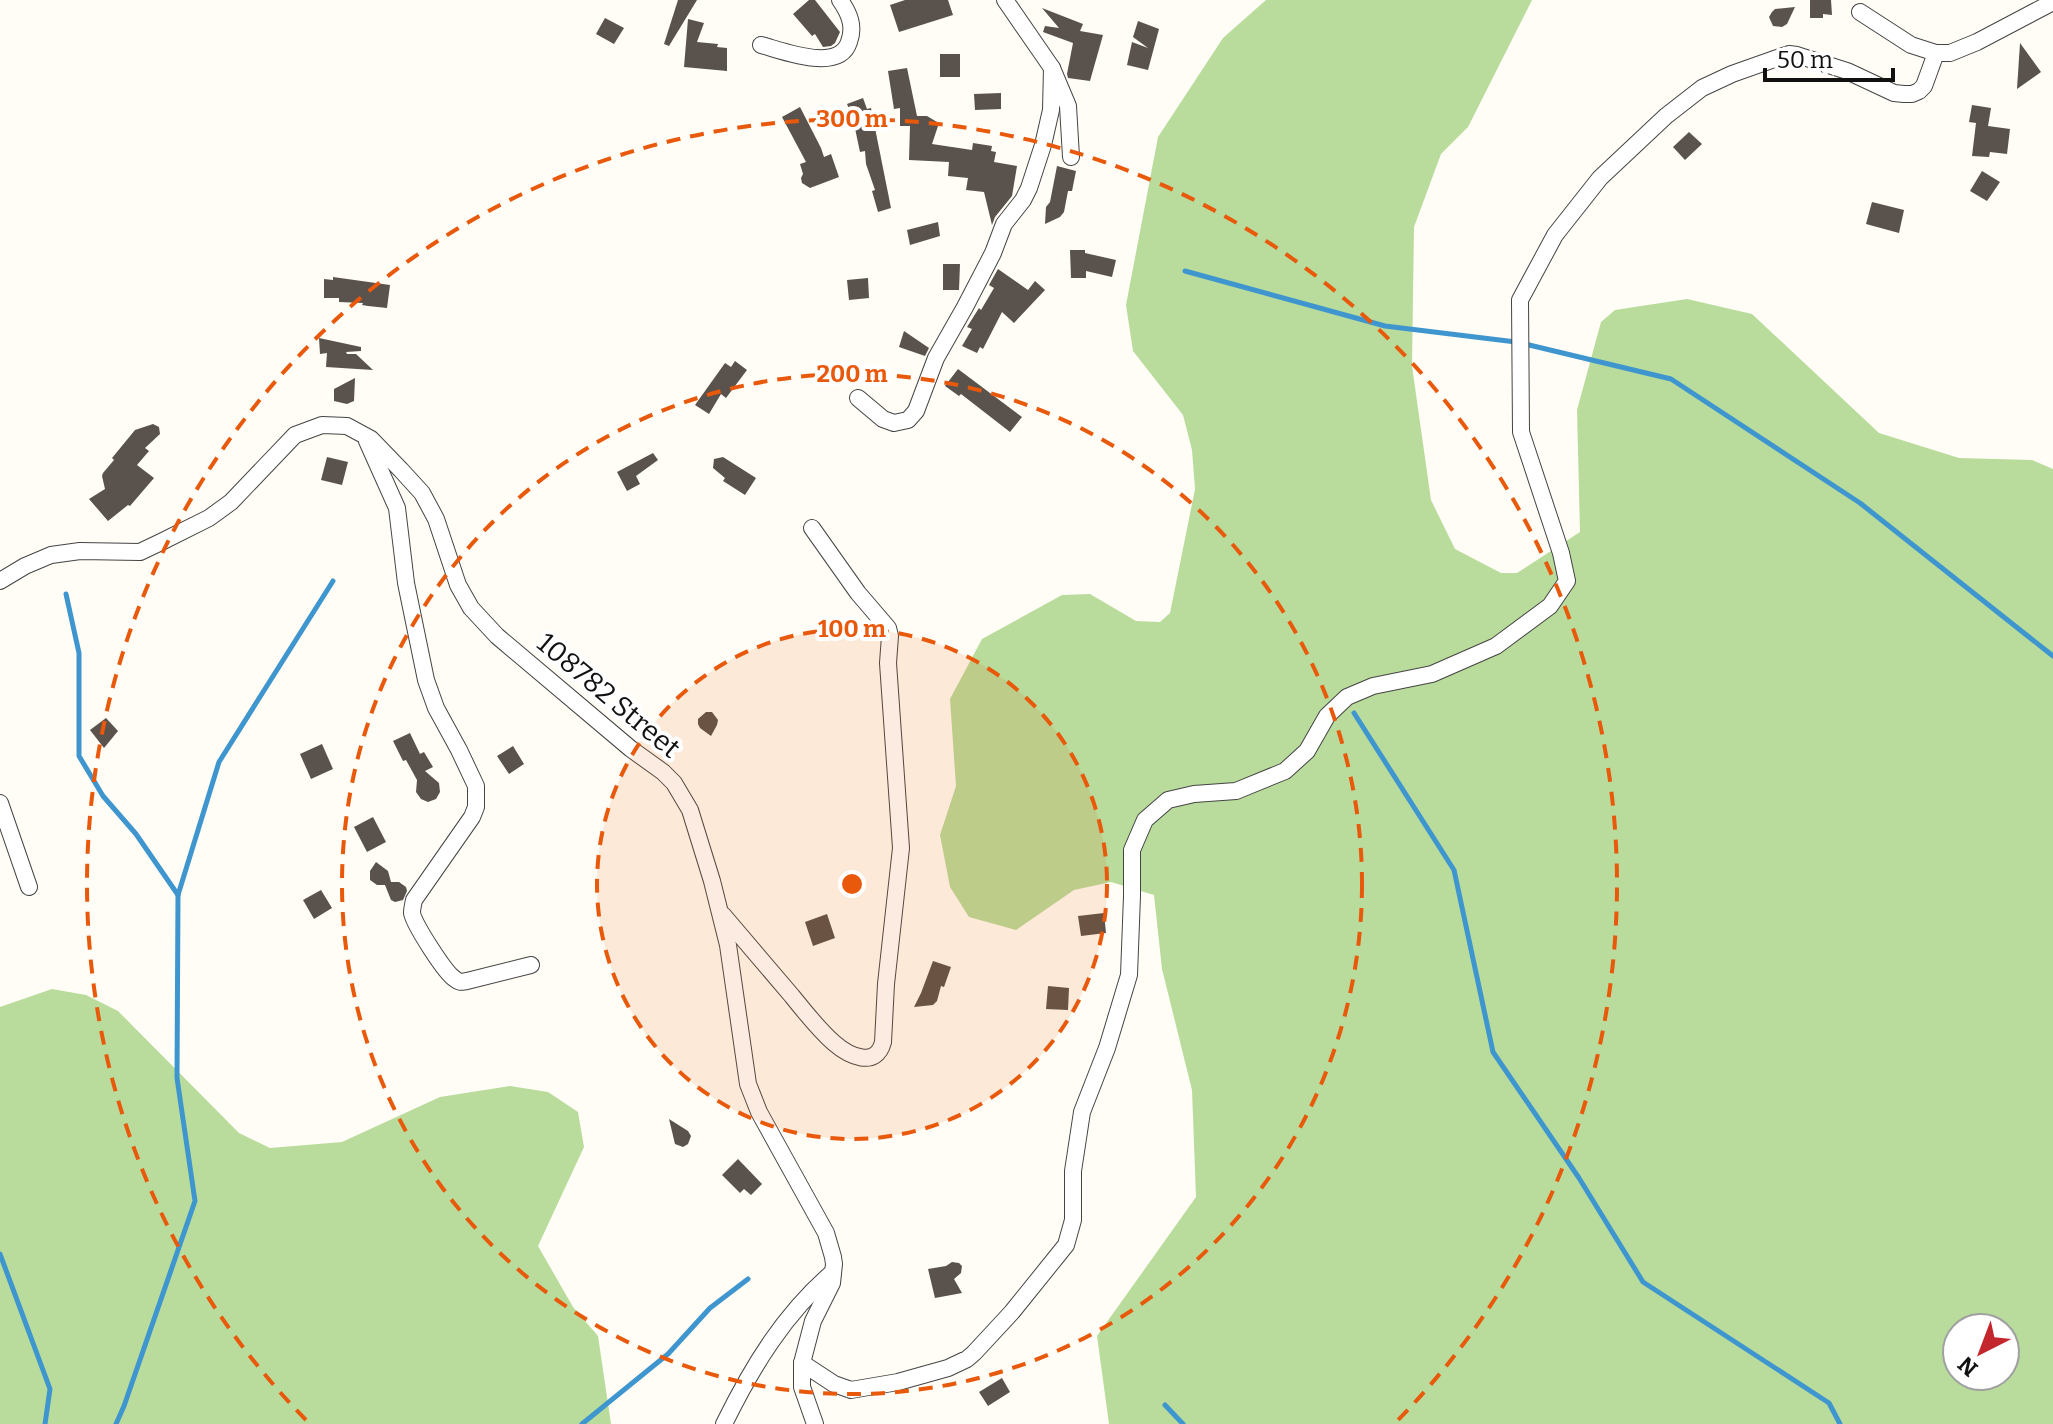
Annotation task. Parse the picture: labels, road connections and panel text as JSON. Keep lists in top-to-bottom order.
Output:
{
  "streets": {
    "street": ["108782 Street"]
  },
  "scale_bar": "50 m",
  "north": "bottom left",
  "rings": ["300 m", "200 m", "100 m"]
}
